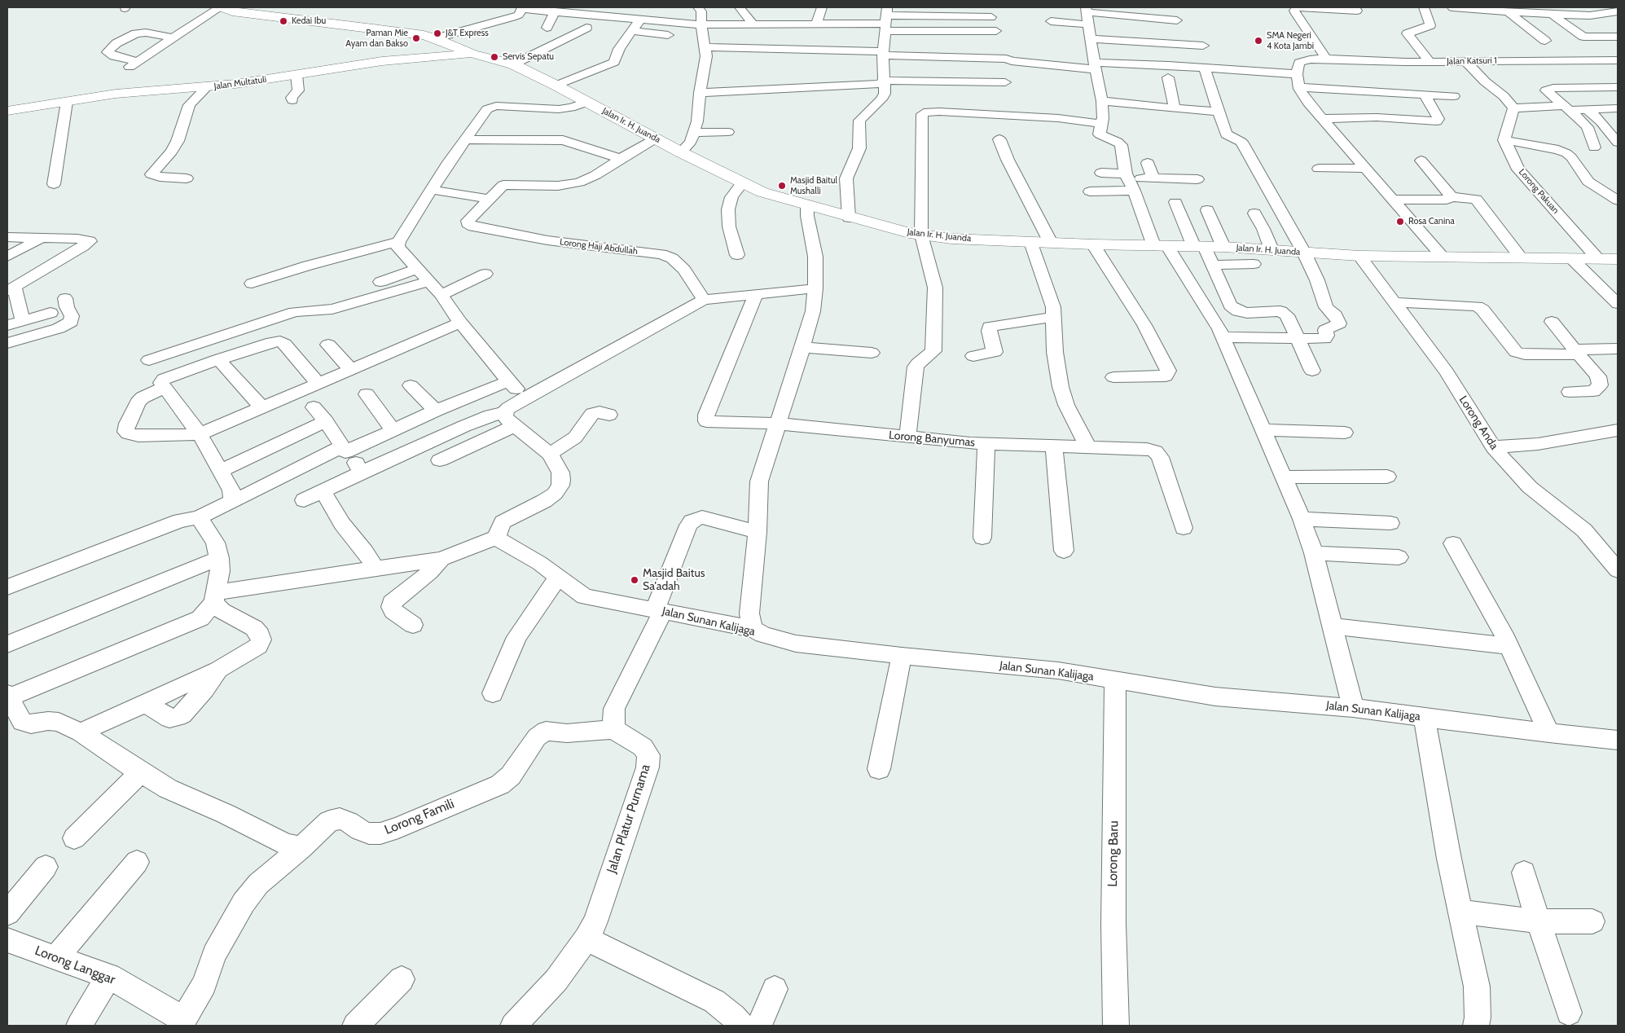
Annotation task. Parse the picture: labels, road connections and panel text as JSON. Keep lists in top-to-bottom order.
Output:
{
  "streets": {
    "main road": ["Jalan Multatuli", "Jalan Ir. H. Juanda"],
    "street": [
      "Jalan Katsuri 1",
      "Lorong Pakuan",
      "Lorong Haji Abdullah",
      "Lorong Anda",
      "Lorong Banyumas",
      "Jalan Sunan Kalijaga",
      "Lorong Famili",
      "Jalan Platur Purnama",
      "Lorong Baru",
      "Lorong Langgar"
    ]
  },
  "crossings": [
    ["Jalan Multatuli", "Jalan Ir. H. Juanda"],
    ["Jalan Ir. H. Juanda", "Lorong Pakuan"],
    ["Jalan Ir. H. Juanda", "Lorong Anda"],
    ["Jalan Sunan Kalijaga", "Lorong Baru"],
    ["Lorong Famili", "Jalan Platur Purnama"],
    ["Lorong Famili", "Lorong Langgar"]
  ],
  "places": [
    "Kedai Ibu",
    "J&T Express",
    "Paman Mie Ayam dan Bakso",
    "SMA Negeri 4 Kota Jambi",
    "Servis Sepatu",
    "Masjid Baitul Mushalli",
    "Rosa Canina",
    "Masjid Baitus Sa'adah"
  ]
}
